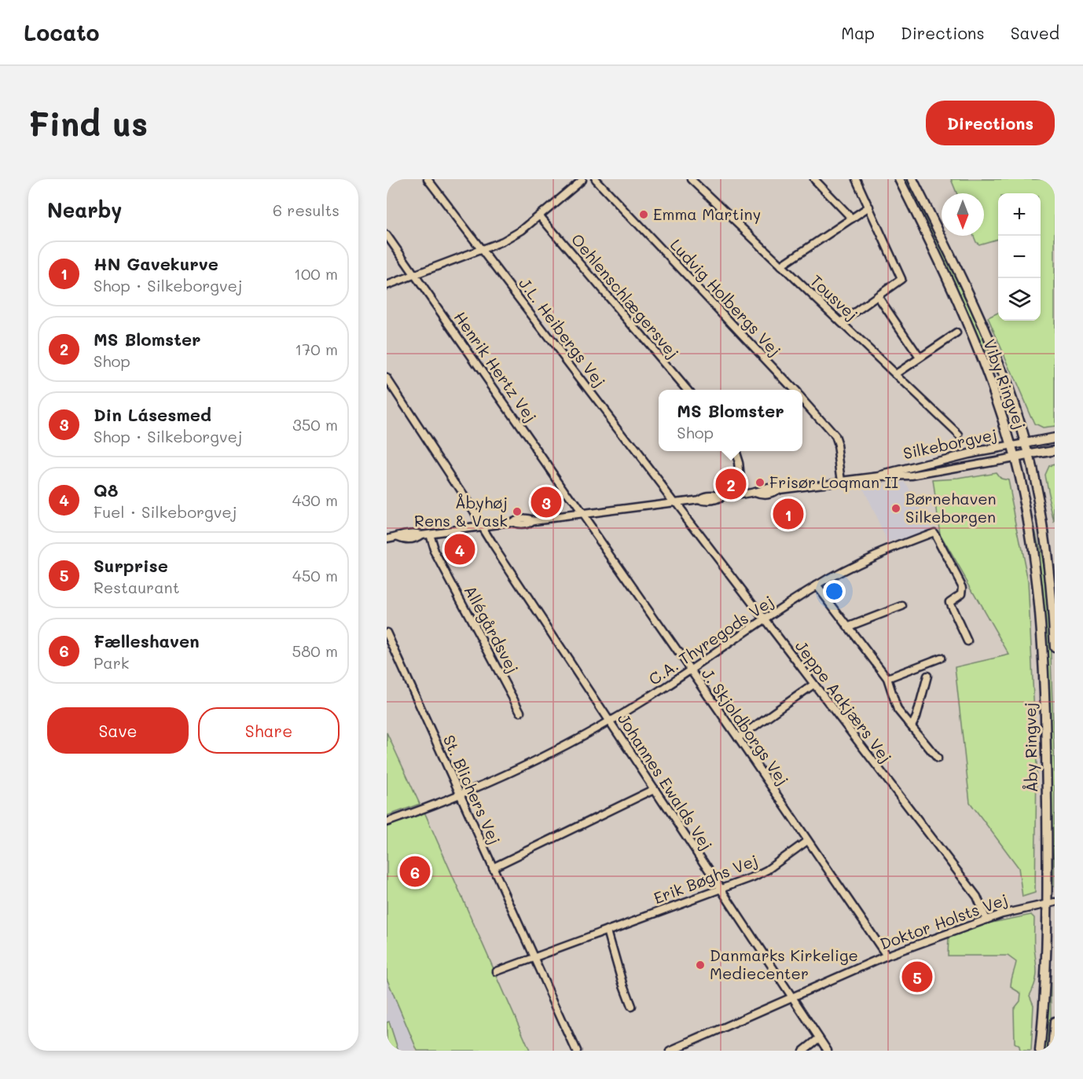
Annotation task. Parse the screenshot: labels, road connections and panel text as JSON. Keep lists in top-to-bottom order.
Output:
{
  "streets": {
    "main road": ["Viby Ringvej", "Silkeborgvej", "Åby Ringvej"],
    "street": [
      "Oehlenschlægersvej",
      "Ludvig Holbergs Vej",
      "Tousvej",
      "J.L. Heibergs Vej",
      "Henrik Hertz Vej",
      "Allégårdsvej",
      "C.A. Thyregods Vej",
      "Jeppe Aakjærs Vej",
      "J. Skjoldborgs Vej",
      "Johannes Ewalds Vej",
      "St. Blichers Vej",
      "Erik Bøghs Vej",
      "Doktor Holsts Vej"
    ]
  },
  "crossings": [
    ["Ludvig Holbergs Vej", "Silkeborgvej"],
    ["J.L. Heibergs Vej", "Silkeborgvej"],
    ["J.L. Heibergs Vej", "Jeppe Aakjærs Vej"],
    ["Henrik Hertz Vej", "Silkeborgvej"],
    ["Henrik Hertz Vej", "J. Skjoldborgs Vej"],
    ["Viby Ringvej", "Silkeborgvej"],
    ["Viby Ringvej", "Åby Ringvej"],
    ["Silkeborgvej", "Allégårdsvej"],
    ["Silkeborgvej", "Jeppe Aakjærs Vej"],
    ["Silkeborgvej", "J. Skjoldborgs Vej"],
    ["Silkeborgvej", "Åby Ringvej"],
    ["Silkeborgvej", "Johannes Ewalds Vej"],
    ["C.A. Thyregods Vej", "Jeppe Aakjærs Vej"],
    ["C.A. Thyregods Vej", "J. Skjoldborgs Vej"],
    ["C.A. Thyregods Vej", "Johannes Ewalds Vej"],
    ["C.A. Thyregods Vej", "St. Blichers Vej"],
    ["Jeppe Aakjærs Vej", "Doktor Holsts Vej"],
    ["J. Skjoldborgs Vej", "Erik Bøghs Vej"],
    ["J. Skjoldborgs Vej", "Doktor Holsts Vej"],
    ["Åby Ringvej", "Doktor Holsts Vej"],
    ["Johannes Ewalds Vej", "Erik Bøghs Vej"],
    ["Johannes Ewalds Vej", "Doktor Holsts Vej"],
    ["St. Blichers Vej", "Erik Bøghs Vej"]
  ],
  "places": [
    "Emma Martiny",
    "Frisør Loqman II",
    "Børnehaven Silkeborgen",
    "Åbyhøj Rens & Vask",
    "Danmarks Kirkelige Mediecenter"
  ],
  "north": "bottom",
  "page": {
    "header": "Locato",
    "nav": ["Map", "Directions", "Saved"],
    "buttons": [
      "Directions",
      ["Save", "Share"]
    ],
    "title": "Find us",
    "heading": ["Nearby", "6 results"],
    "map_buttons": ["+", "−"],
    "list": [
      {
        "mark": "1",
        "name": "HN Gavekurve",
        "note": "Shop · Silkeborgvej",
        "value": "100 m"
      },
      {
        "mark": "2",
        "name": "MS Blomster",
        "note": "Shop",
        "value": "170 m"
      },
      {
        "mark": "3",
        "name": "Din Lásesmed",
        "note": "Shop · Silkeborgvej",
        "value": "350 m"
      },
      {
        "mark": "4",
        "name": "Q8",
        "note": "Fuel · Silkeborgvej",
        "value": "430 m"
      },
      {
        "mark": "5",
        "name": "Surprise",
        "note": "Restaurant",
        "value": "450 m"
      },
      {
        "mark": "6",
        "name": "Fælleshaven",
        "note": "Park",
        "value": "580 m"
      }
    ],
    "popup": ["MS Blomster", "Shop"],
    "pins": [
      "2",
      "3",
      "1",
      "4",
      "6",
      "5"
    ]
  }
}
